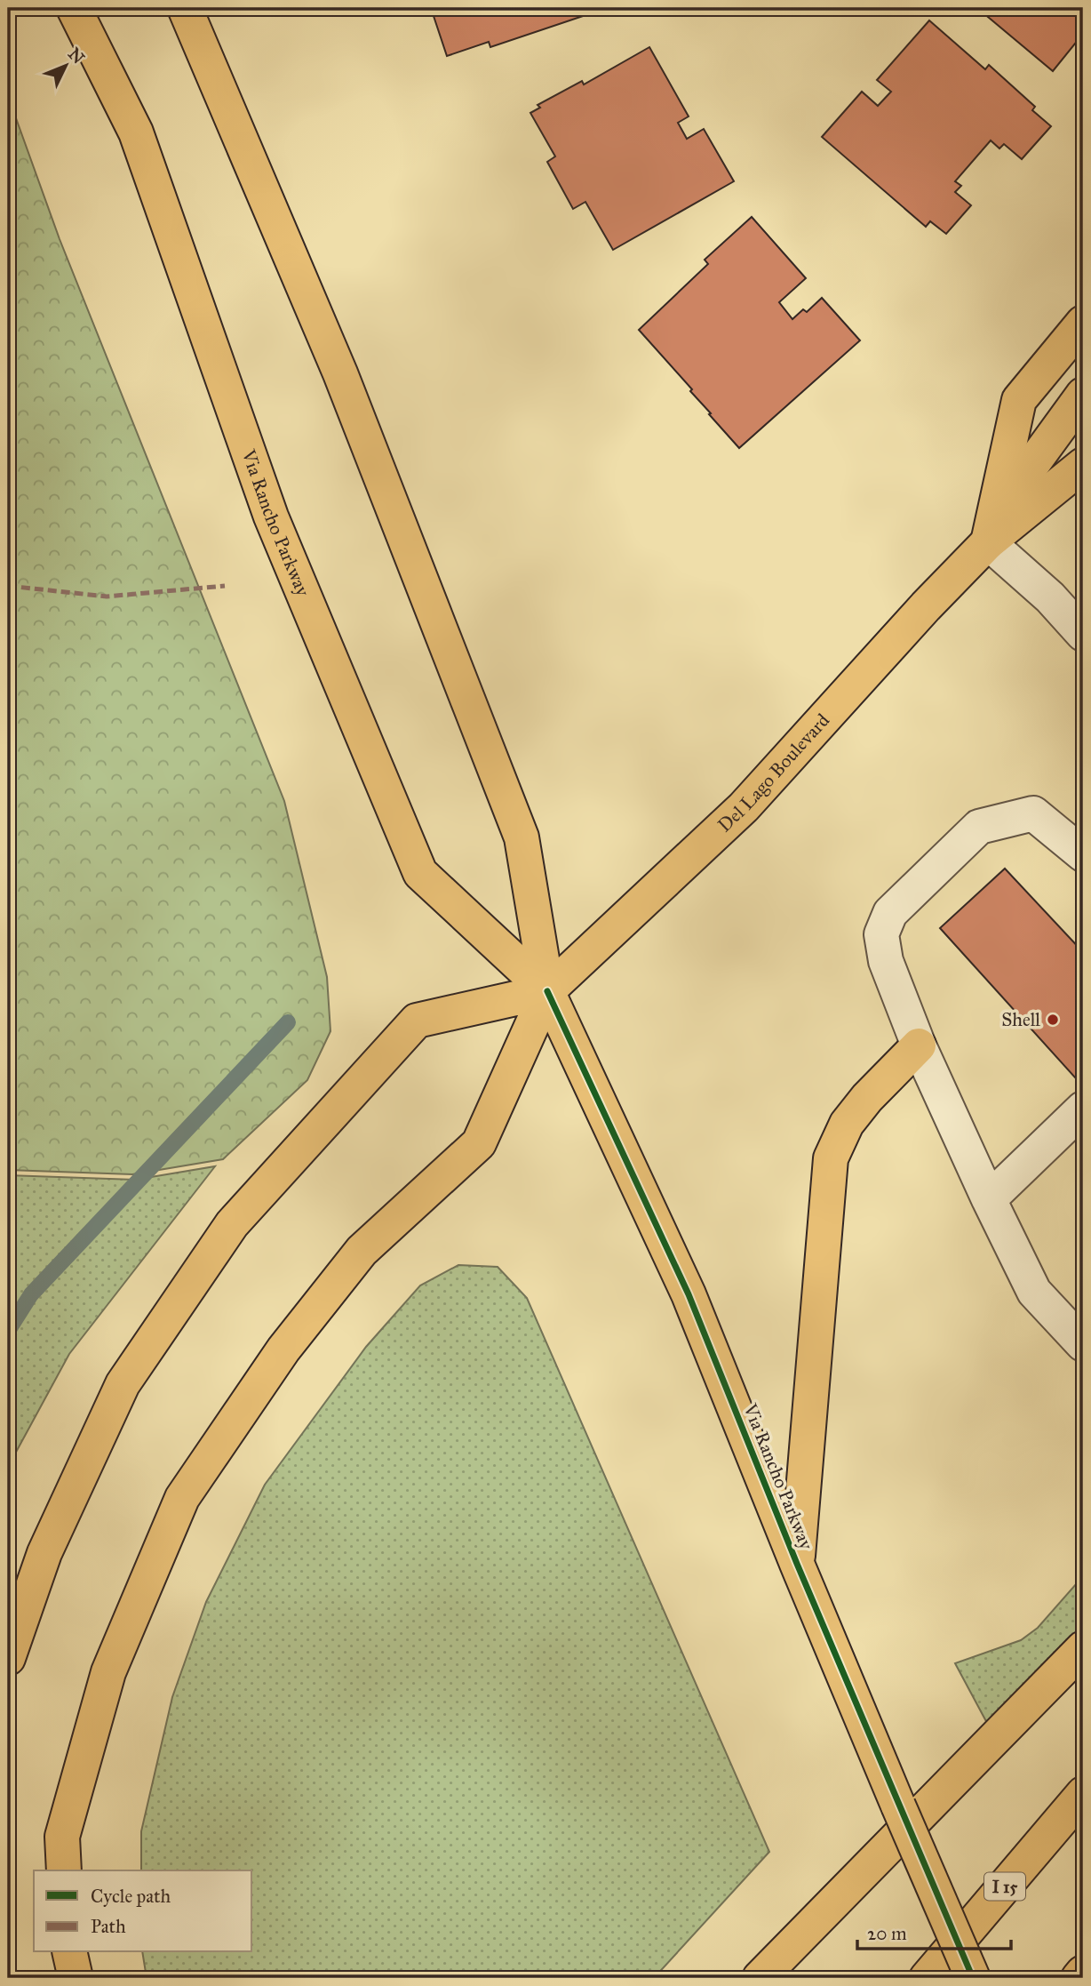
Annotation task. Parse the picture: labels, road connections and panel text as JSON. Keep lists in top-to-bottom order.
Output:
{
  "streets": {
    "main road": ["Via Rancho Parkway", "Del Lago Boulevard", "I 15"]
  },
  "crossings": [
    ["Via Rancho Parkway", "Del Lago Boulevard"]
  ],
  "places": ["Shell"],
  "legend": ["Cycle path", "Path"],
  "scale_bar": "20 m",
  "north": "top right"
}
